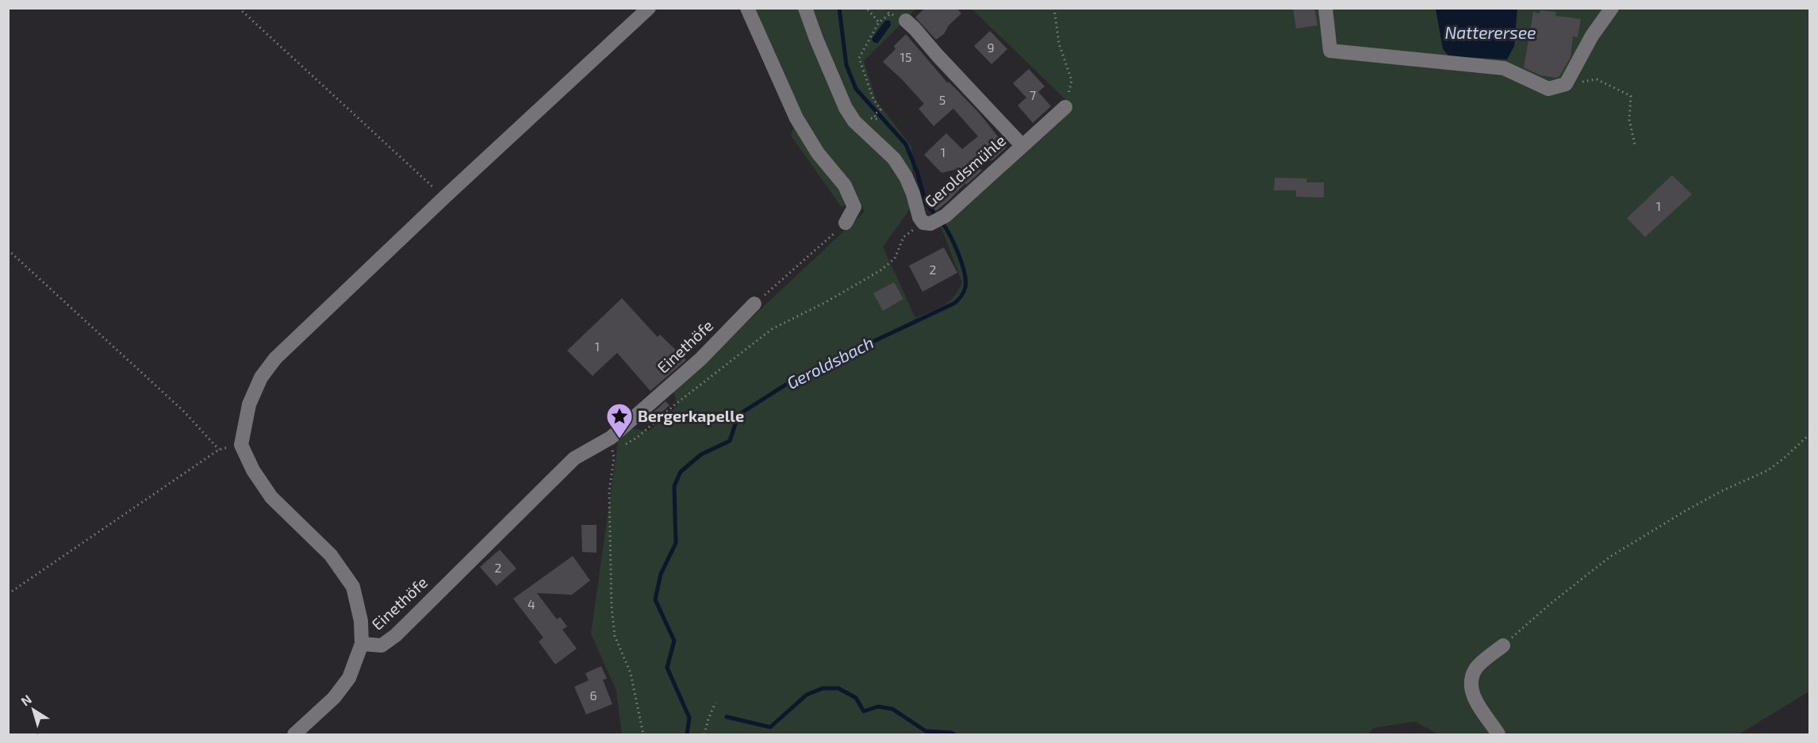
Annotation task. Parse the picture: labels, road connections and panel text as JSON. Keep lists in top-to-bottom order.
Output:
{
  "streets": {
    "street": ["Geroldsmühle", "Einethöfe"]
  },
  "water": ["Natterersee", "Geroldsbach"],
  "places": {
    "place": ["Bergerkapelle"]
  },
  "house_numbers": [
    "9",
    "15",
    "7",
    "5",
    "1",
    "1",
    "2",
    "1",
    "2",
    "4",
    "6"
  ],
  "north": "top left"
}
